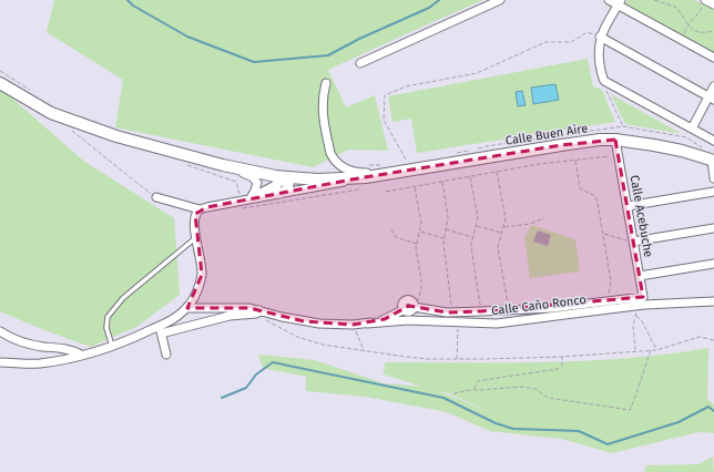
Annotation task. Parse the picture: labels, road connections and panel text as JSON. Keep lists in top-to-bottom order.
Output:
{
  "streets": {
    "main road": ["Calle Buen Aire"],
    "street": ["Calle Acebuche", "Calle Caño Ronco"]
  },
  "crossings": [
    ["Calle Buen Aire", "Calle Acebuche"]
  ]
}
